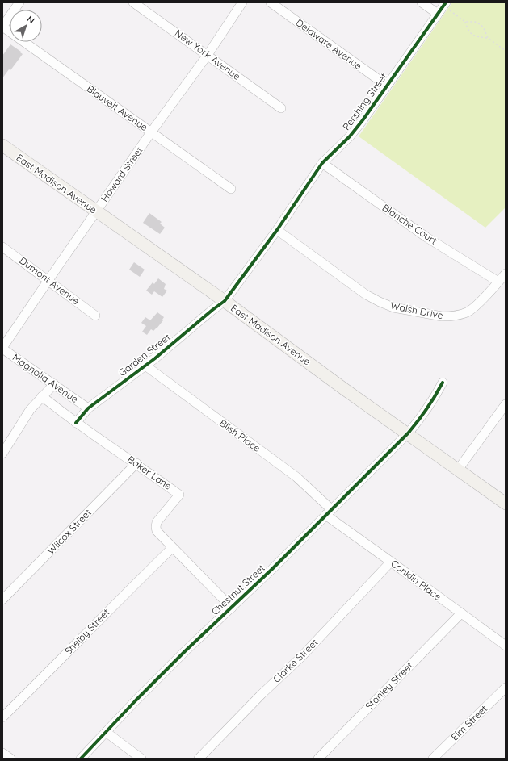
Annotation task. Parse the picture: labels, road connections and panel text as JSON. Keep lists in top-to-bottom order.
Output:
{
  "streets": {
    "main road": ["East Madison Avenue"],
    "street": [
      "Delaware Avenue",
      "New York Avenue",
      "Pershing Street",
      "Blauvelt Avenue",
      "Howard Street",
      "Blanche Court",
      "Dumont Avenue",
      "Walsh Drive",
      "Garden Street",
      "Magnolia Avenue",
      "Blish Place",
      "Baker Lane",
      "Wilcox Street",
      "Conklin Place",
      "Chestnut Street",
      "Shelby Street",
      "Clarke Street",
      "Stanley Street",
      "Elm Street"
    ]
  },
  "crossings": [
    ["Delaware Avenue", "Pershing Street"],
    ["New York Avenue", "Howard Street"],
    ["Pershing Street", "East Madison Avenue"],
    ["Pershing Street", "Blanche Court"],
    ["Pershing Street", "Walsh Drive"],
    ["Pershing Street", "Garden Street"],
    ["Blauvelt Avenue", "Howard Street"],
    ["Howard Street", "East Madison Avenue"],
    ["Howard Street", "Dumont Avenue"],
    ["Howard Street", "Magnolia Avenue"],
    ["East Madison Avenue", "Garden Street"],
    ["East Madison Avenue", "Chestnut Street"],
    ["Blanche Court", "Walsh Drive"],
    ["Garden Street", "Magnolia Avenue"],
    ["Garden Street", "Blish Place"],
    ["Garden Street", "Baker Lane"],
    ["Blish Place", "Conklin Place"],
    ["Blish Place", "Chestnut Street"],
    ["Baker Lane", "Wilcox Street"],
    ["Baker Lane", "Chestnut Street"],
    ["Baker Lane", "Shelby Street"],
    ["Conklin Place", "Chestnut Street"],
    ["Conklin Place", "Clarke Street"],
    ["Conklin Place", "Stanley Street"]
  ],
  "north": "top right"
}
